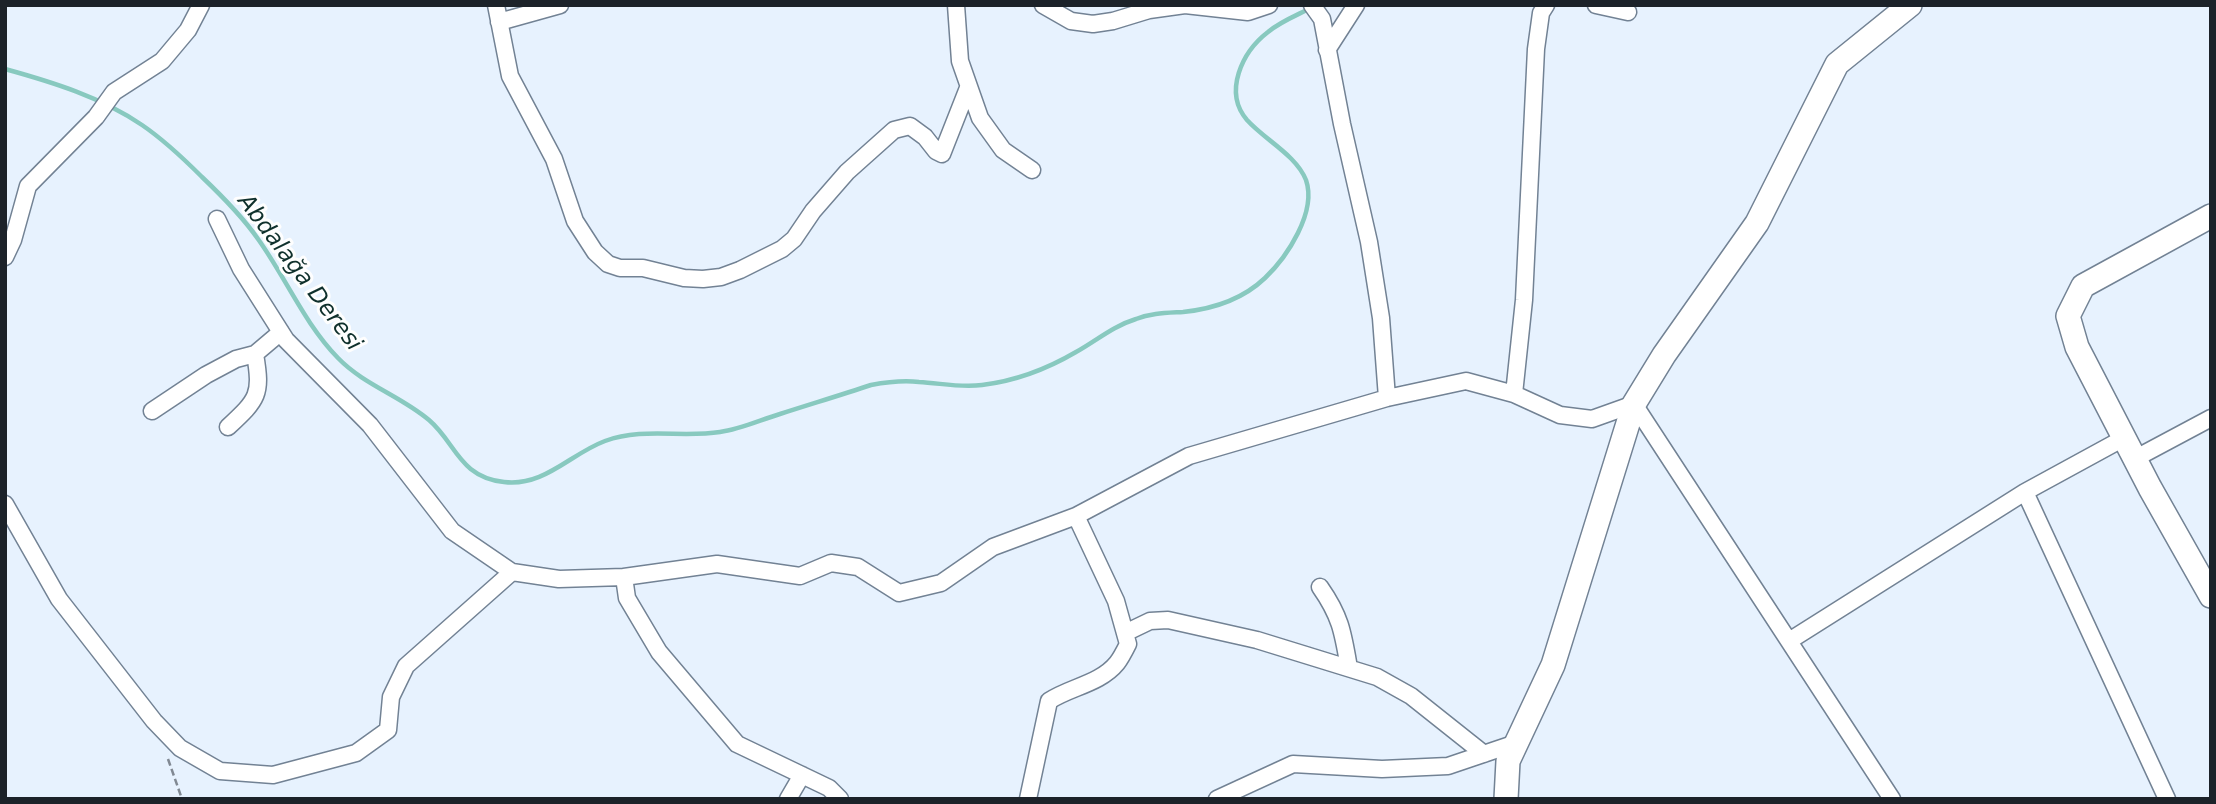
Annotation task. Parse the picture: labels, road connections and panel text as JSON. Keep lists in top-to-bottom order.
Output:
{
  "water": ["Abdalağa Deresi"]
}
